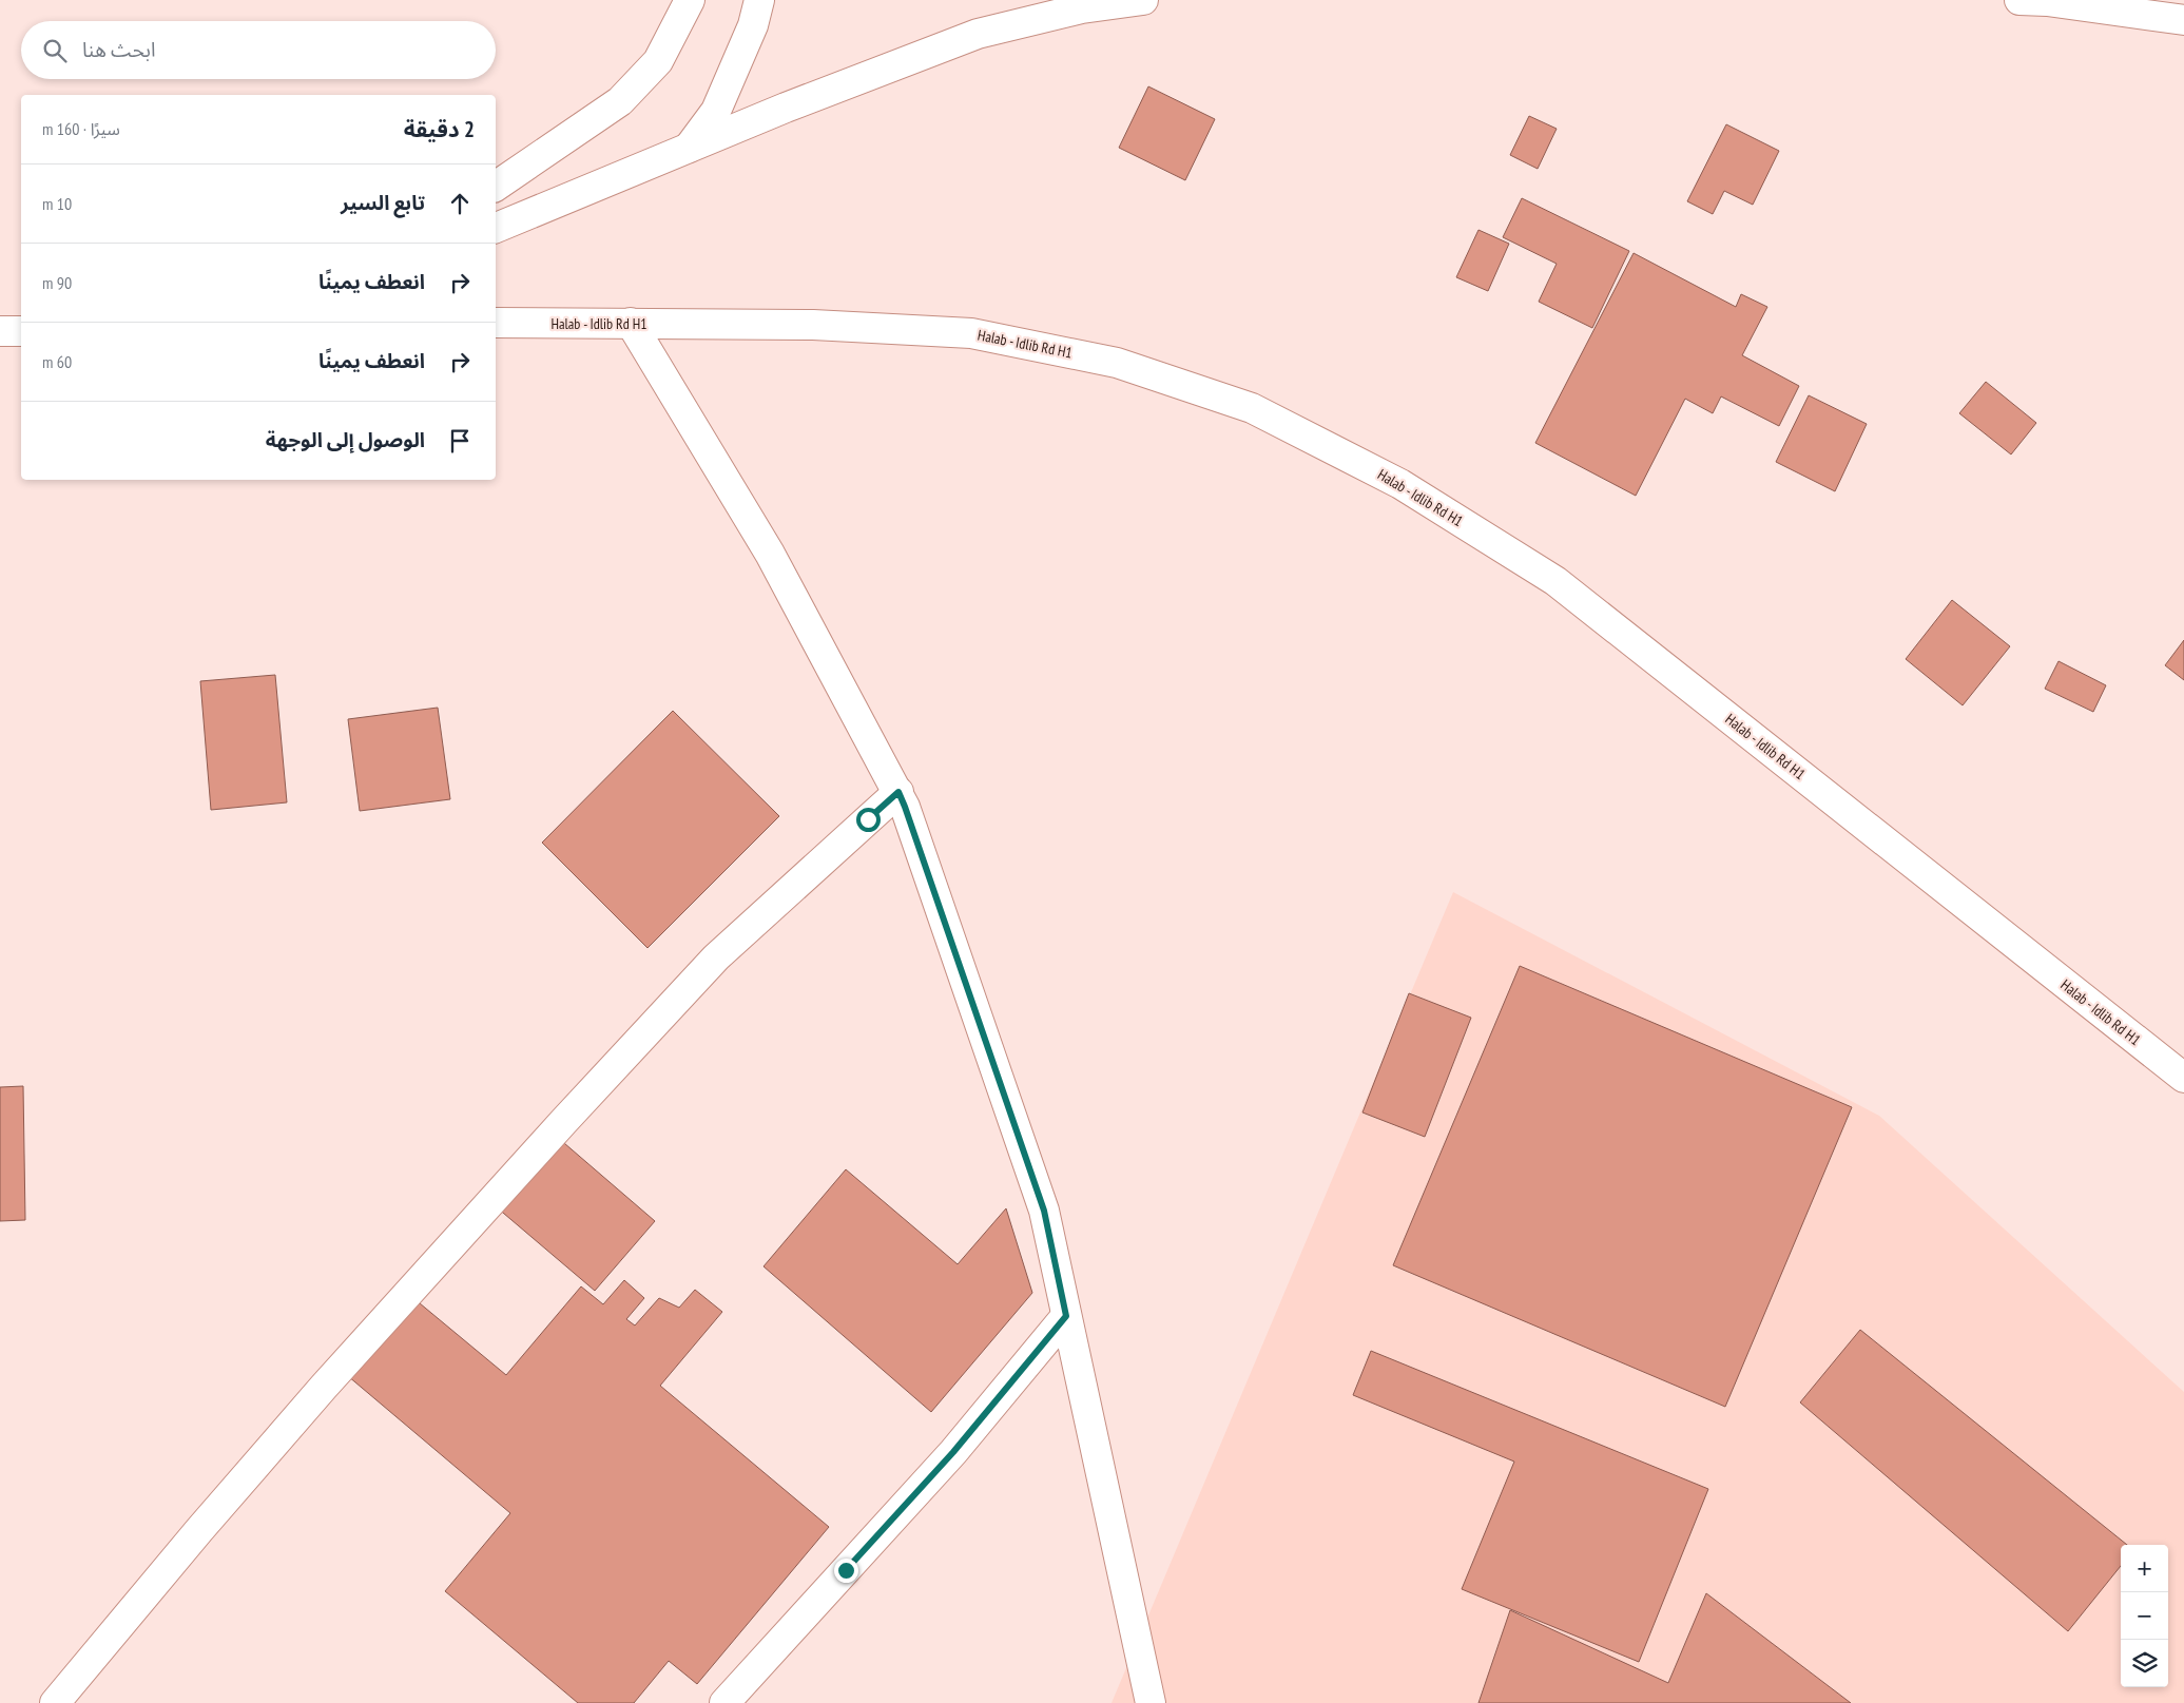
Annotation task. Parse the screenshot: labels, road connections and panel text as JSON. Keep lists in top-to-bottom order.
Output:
{
  "streets": {
    "main road": ["Halab - Idlib Rd H1"]
  },
  "page": {
    "search": "ابحث هنا",
    "heading": ["2 دقيقة", "سيرًا · 160 m"],
    "list": [
      ["تابع السير", "10 m"],
      ["انعطف يمينًا", "90 m"],
      ["انعطف يمينًا", "60 m"],
      "الوصول إلى الوجهة"
    ],
    "map_buttons": ["+", "−"]
  }
}
